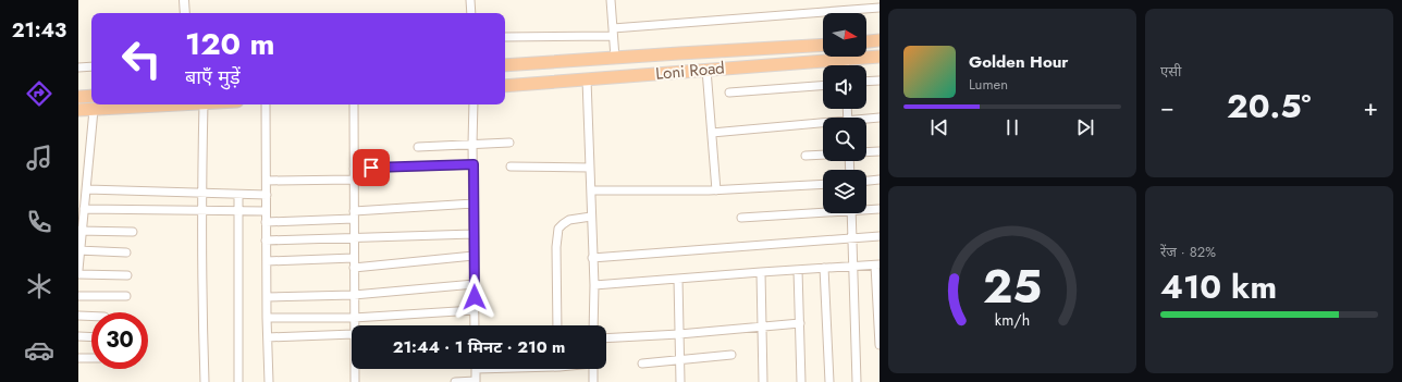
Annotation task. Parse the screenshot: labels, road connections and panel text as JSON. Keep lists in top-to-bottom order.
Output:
{
  "streets": {
    "highway": ["Loni Road"]
  },
  "north": "right",
  "page": {
    "tabs": "21:43",
    "tile": [
      "एसी",
      ["रेंज · 82%", "410 km"]
    ],
    "turn": ["120 m", "बाएँ मुड़ें"],
    "song": ["Golden Hour", "Lumen"],
    "heat": ["−", "20.5°", "+"],
    "limit": "30",
    "trip": "21:44 · 1 मिनट · 210 m",
    "gauge": ["25", "km/h"]
  }
}
